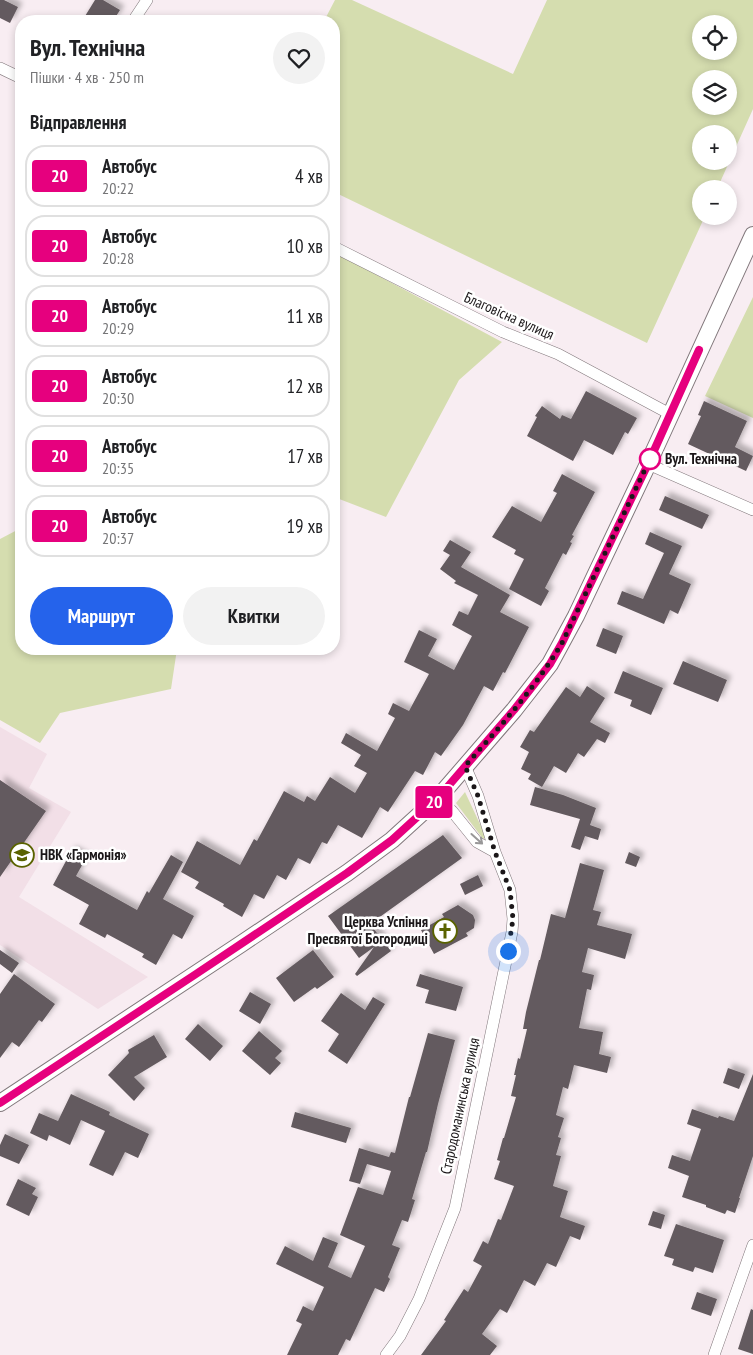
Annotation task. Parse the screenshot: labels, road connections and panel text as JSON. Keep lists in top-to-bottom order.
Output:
{
  "streets": {
    "street": ["Благовісна вулиця", "Стародоманинська вулиця"]
  },
  "places": {
    "other": ["Вул. Технічна"],
    "school or university": ["НВК «Гармонія»"],
    "church": ["Церква Успіння Пресвятої Богородиці"]
  },
  "lines": ["bus line 20"],
  "page": {
    "on_map": "20",
    "map_buttons": ["+", "−"],
    "heading": [
      ["Вул. Технічна", "Пішки · 4 хв · 250 m"],
      "Відправлення"
    ],
    "list": [
      {
        "mark": "20",
        "name": "Автобус",
        "note": "20:22",
        "value": "4 хв"
      },
      {
        "mark": "20",
        "name": "Автобус",
        "note": "20:28",
        "value": "10 хв"
      },
      {
        "mark": "20",
        "name": "Автобус",
        "note": "20:29",
        "value": "11 хв"
      },
      {
        "mark": "20",
        "name": "Автобус",
        "note": "20:30",
        "value": "12 хв"
      },
      {
        "mark": "20",
        "name": "Автобус",
        "note": "20:35",
        "value": "17 хв"
      },
      {
        "mark": "20",
        "name": "Автобус",
        "note": "20:37",
        "value": "19 хв"
      }
    ],
    "buttons": ["Маршрут", "Квитки"]
  }
}
